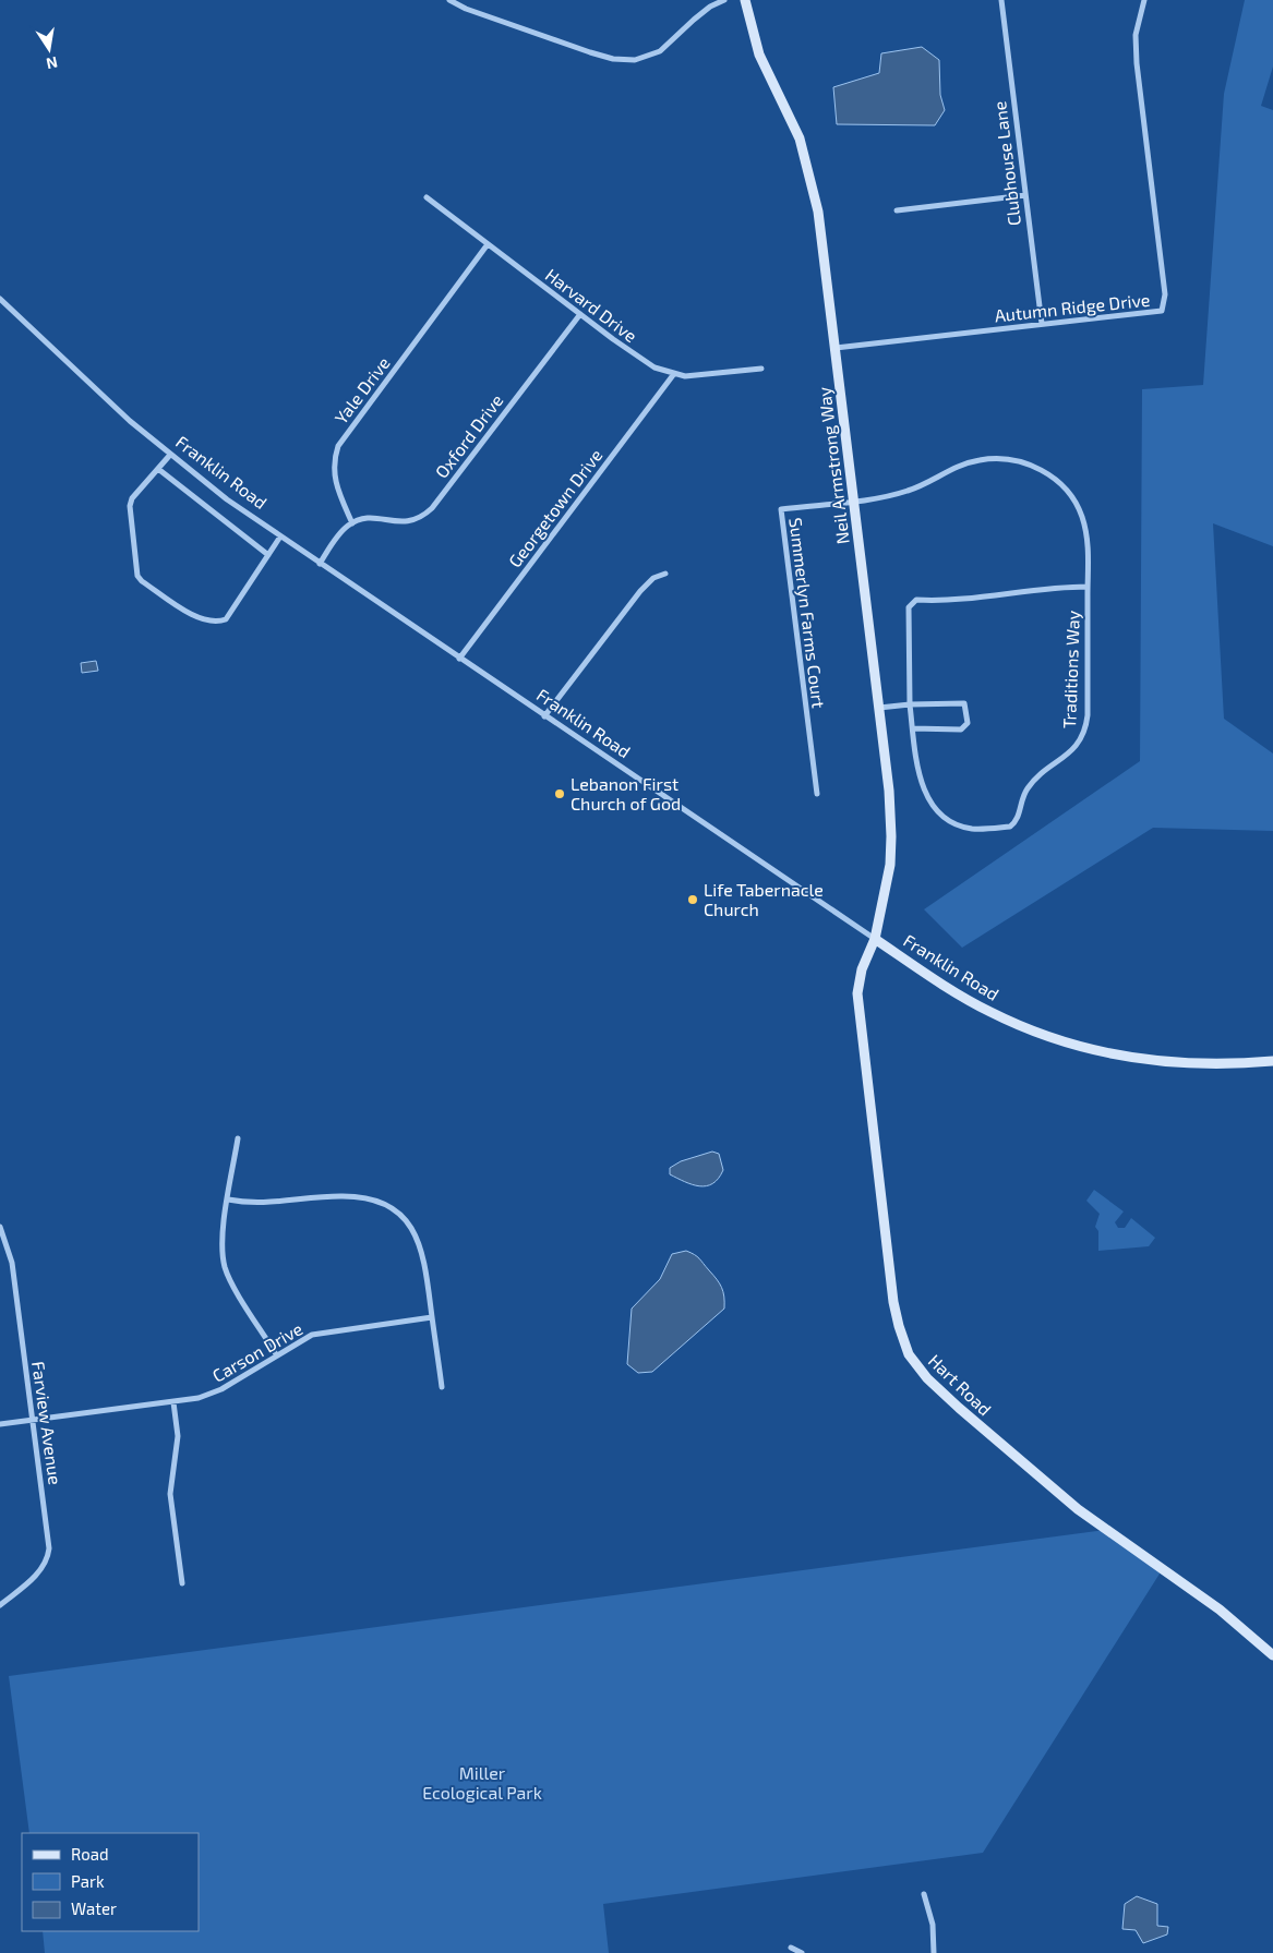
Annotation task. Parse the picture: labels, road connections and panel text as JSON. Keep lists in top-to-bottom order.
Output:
{
  "streets": {
    "main road": ["Neil Armstrong Way", "Franklin Road", "Hart Road"],
    "street": [
      "Clubhouse Lane",
      "Harvard Drive",
      "Autumn Ridge Drive",
      "Yale Drive",
      "Oxford Drive",
      "Georgetown Drive",
      "Summerlyn Farms Court",
      "Traditions Way",
      "Carson Drive",
      "Farview Avenue"
    ]
  },
  "crossings": [
    ["Clubhouse Lane", "Autumn Ridge Drive"],
    ["Harvard Drive", "Yale Drive"],
    ["Harvard Drive", "Oxford Drive"],
    ["Harvard Drive", "Georgetown Drive"],
    ["Autumn Ridge Drive", "Neil Armstrong Way"],
    ["Yale Drive", "Oxford Drive"],
    ["Neil Armstrong Way", "Franklin Road"],
    ["Neil Armstrong Way", "Summerlyn Farms Court"],
    ["Neil Armstrong Way", "Traditions Way"],
    ["Neil Armstrong Way", "Hart Road"],
    ["Franklin Road", "Georgetown Drive"],
    ["Franklin Road", "Hart Road"],
    ["Summerlyn Farms Court", "Traditions Way"],
    ["Carson Drive", "Farview Avenue"]
  ],
  "parks": ["Miller Ecological Park"],
  "places": ["Lebanon First Church of God", "Life Tabernacle Church"],
  "legend": ["Road", "Park", "Water"],
  "north": "bottom"
}
